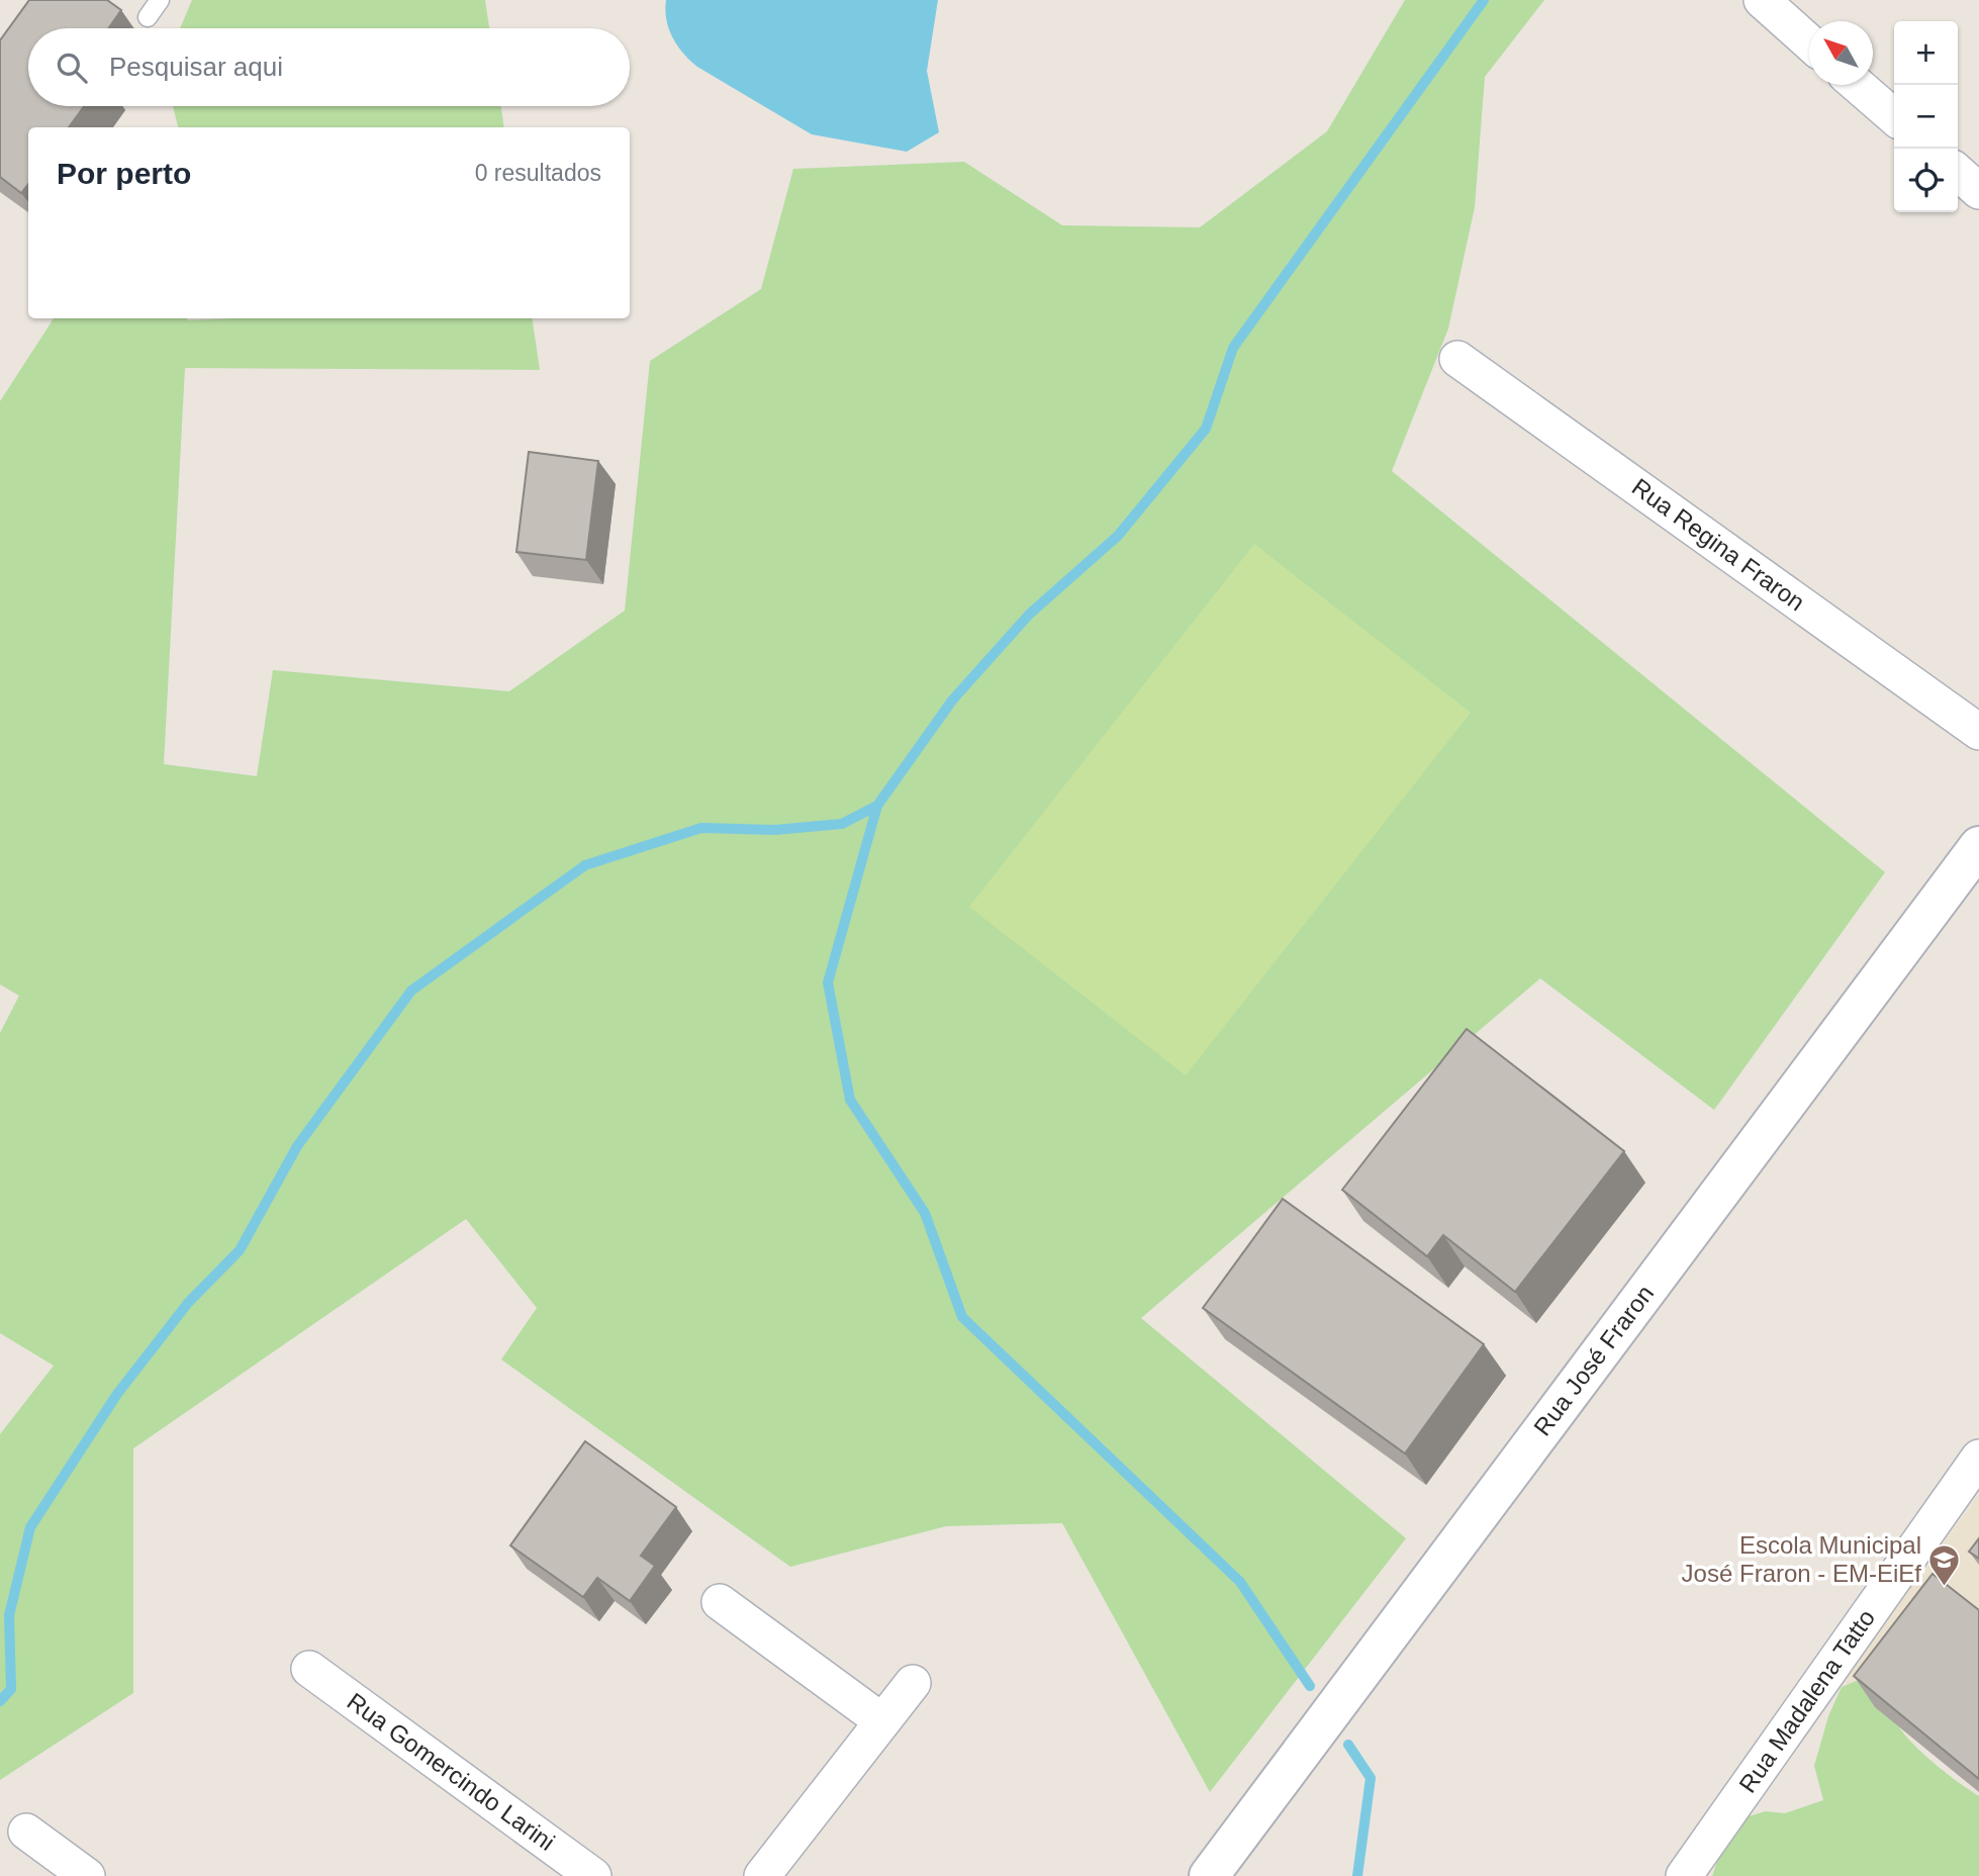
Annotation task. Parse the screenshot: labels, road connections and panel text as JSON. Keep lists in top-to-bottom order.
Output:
{
  "streets": {
    "street": [
      "Rua Regina Fraron",
      "Rua José Fraron",
      "Rua Madalena Tatto",
      "Rua Gomercindo Larini"
    ]
  },
  "places": {
    "school or university": ["Escola Municipal José Fraron - EM-EiEf"]
  },
  "north": "top left",
  "page": {
    "map_buttons": ["+", "−"],
    "search": "Pesquisar aqui",
    "heading": ["Por perto", "0 resultados"]
  }
}
